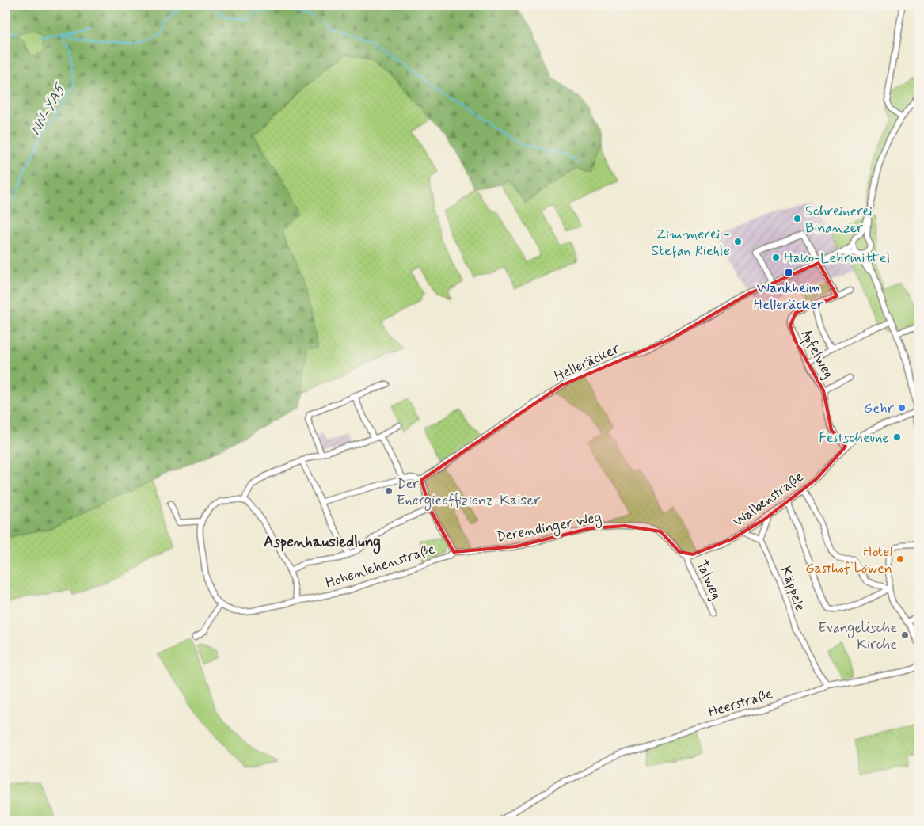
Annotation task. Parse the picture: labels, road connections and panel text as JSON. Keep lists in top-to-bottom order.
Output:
{
  "streets": {
    "street": [
      "Apfelweg",
      "Helleräcker",
      "Walbenstraße",
      "Derendinger Weg",
      "Hohenlehenstraße",
      "Talweg",
      "Käppele",
      "Heerstraße"
    ]
  },
  "crossings": [
    ["Apfelweg", "Walbenstraße"],
    ["Walbenstraße", "Derendinger Weg"],
    ["Walbenstraße", "Talweg"],
    ["Derendinger Weg", "Hohenlehenstraße"],
    ["Derendinger Weg", "Talweg"],
    ["Käppele", "Heerstraße"]
  ],
  "districts": ["Aspenhausiedlung"],
  "water": ["NN-YA5"],
  "places": {
    "other": [
      "Schreinerei Binanzer",
      "Zimmerei - Stefan Riehle",
      "Hako-Lehrmittel",
      "Gehr",
      "Festscheune",
      "Der Energieeffizienz-Kaiser",
      "Hotel Gasthof Löwen",
      "Evangelische Kirche"
    ],
    "transit": ["Wankheim Helleräcker"]
  }
}
